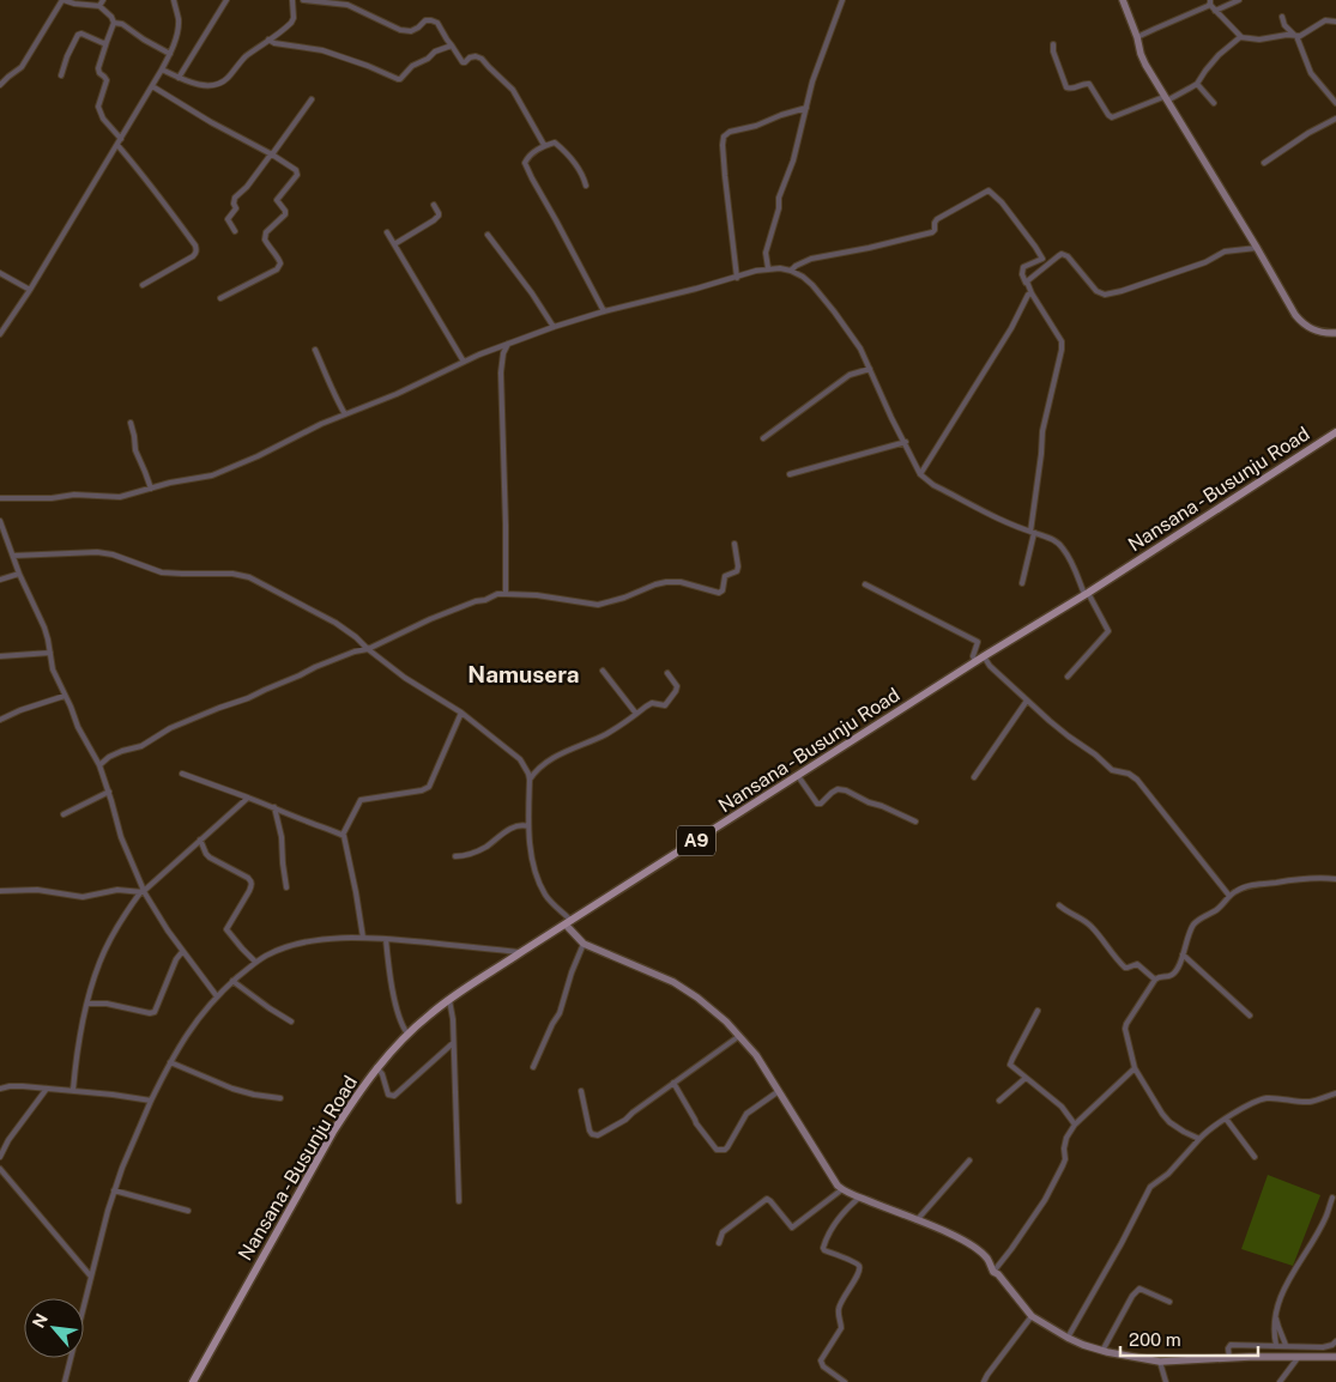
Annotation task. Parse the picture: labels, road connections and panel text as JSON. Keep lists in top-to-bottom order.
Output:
{
  "streets": {
    "main road": ["Nansana - Busunju Road", "A9"]
  },
  "districts": ["Namusera"],
  "scale_bar": "200 m",
  "north": "top left"
}
